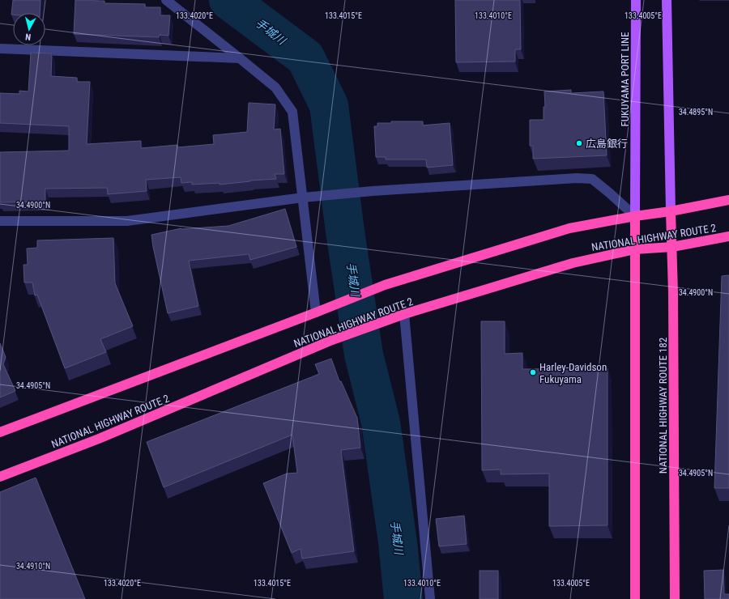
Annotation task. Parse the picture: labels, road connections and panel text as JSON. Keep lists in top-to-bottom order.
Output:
{
  "streets": {
    "highway": ["NATIONAL HIGHWAY ROUTE 2", "NATIONAL HIGHWAY ROUTE 182"],
    "main road": ["FUKUYAMA PORT LINE"]
  },
  "crossings": [
    ["FUKUYAMA PORT LINE", "NATIONAL HIGHWAY ROUTE 2"],
    ["NATIONAL HIGHWAY ROUTE 2", "NATIONAL HIGHWAY ROUTE 182"]
  ],
  "water": ["手城川"],
  "places": ["広島銀行", "Harley-Davidson Fukuyama"],
  "north": "bottom",
  "coordinates": [
    "133.4020°E",
    "133.4015°E",
    "133.4010°E",
    "133.4005°E",
    "34.4895°N",
    "34.4900°N",
    "34.4905°N",
    "34.4910°N"
  ]
}
